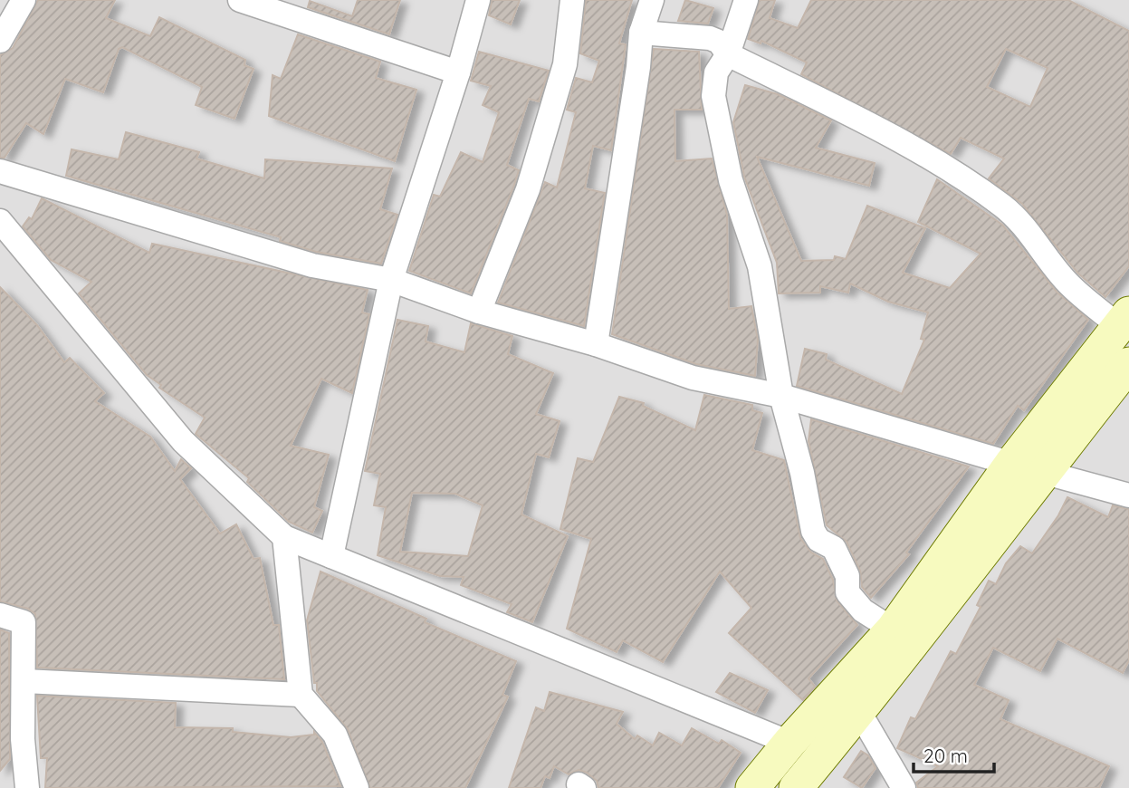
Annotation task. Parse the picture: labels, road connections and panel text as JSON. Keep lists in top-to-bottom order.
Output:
{
  "scale_bar": "20 m"
}
